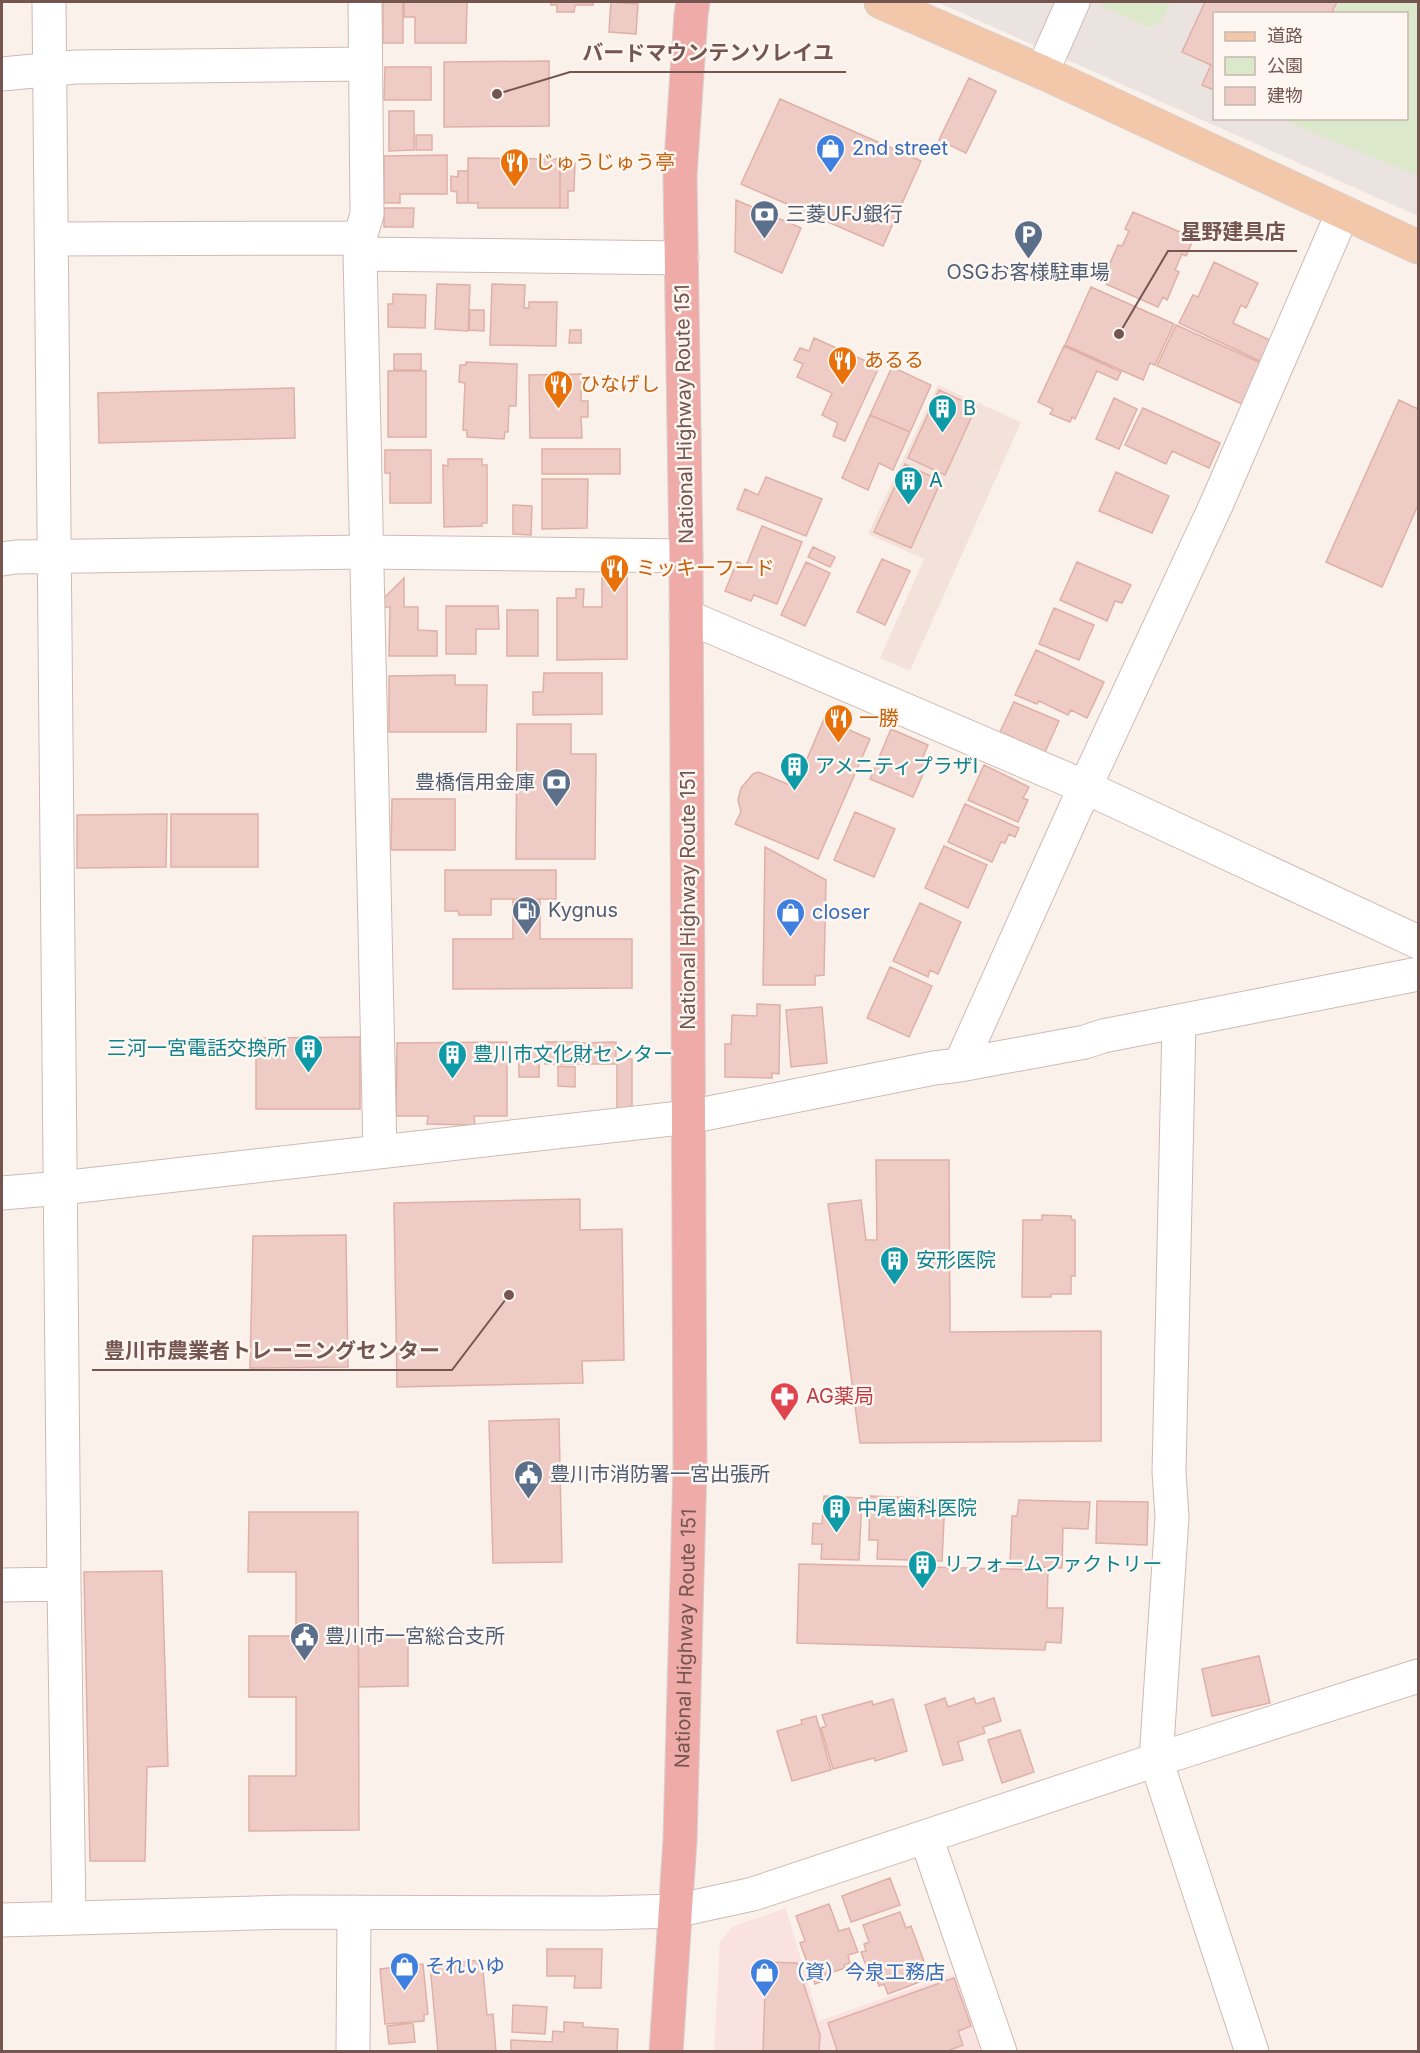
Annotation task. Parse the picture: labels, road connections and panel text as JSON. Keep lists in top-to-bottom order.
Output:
{
  "streets": {
    "highway": ["National Highway Route 151"]
  },
  "places": {
    "other": ["バードマウンテンソレイユ", "星野建具店", "豊川市農業者トレーニングセンター"],
    "shop": [
      "2nd street",
      "closer",
      "それいゆ",
      "（資）今泉工務店"
    ],
    "restaurant": [
      "じゅうじゅう亭",
      "あるる",
      "ひなげし",
      "ミッキーフード",
      "一勝"
    ],
    "bank": ["三菱UFJ銀行", "豊橋信用金庫"],
    "parking": ["OSGお客様駐車場"],
    "building": [
      "B",
      "A",
      "アメニティプラザI",
      "三河一宮電話交換所",
      "豊川市文化財センター",
      "安形医院",
      "中尾歯科医院",
      "リフォームファクトリー"
    ],
    "fuel station": ["Kygnus"],
    "pharmacy": ["AG薬局"],
    "public building": ["豊川市消防署一宮出張所", "豊川市一宮総合支所"]
  },
  "legend": ["道路", "公園", "建物"]
}
